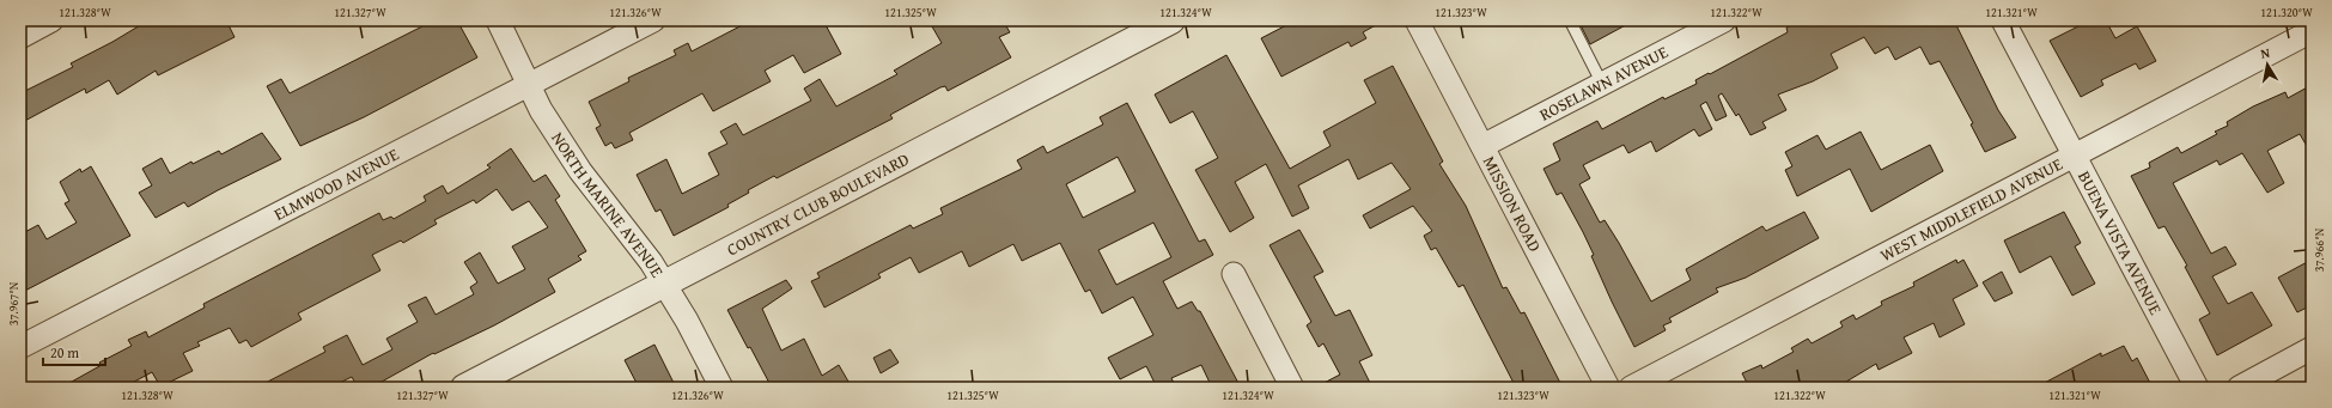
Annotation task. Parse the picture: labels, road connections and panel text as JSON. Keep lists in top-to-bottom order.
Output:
{
  "streets": {
    "street": [
      "ROSELAWN AVENUE",
      "ELMWOOD AVENUE",
      "MISSION ROAD",
      "NORTH MARINE AVENUE",
      "COUNTRY CLUB BOULEVARD",
      "WEST MIDDLEFIELD AVENUE",
      "BUENA VISTA AVENUE"
    ]
  },
  "crossings": [
    ["ROSELAWN AVENUE", "MISSION ROAD"],
    ["ELMWOOD AVENUE", "NORTH MARINE AVENUE"],
    ["NORTH MARINE AVENUE", "COUNTRY CLUB BOULEVARD"],
    ["WEST MIDDLEFIELD AVENUE", "BUENA VISTA AVENUE"]
  ],
  "scale_bar": "20 m",
  "north": "top",
  "coordinates": [
    "121.328°W",
    "121.327°W",
    "121.326°W",
    "121.325°W",
    "121.324°W",
    "121.323°W",
    "121.322°W",
    "121.321°W",
    "121.320°W",
    "37.966°N",
    "37.967°N"
  ]
}
